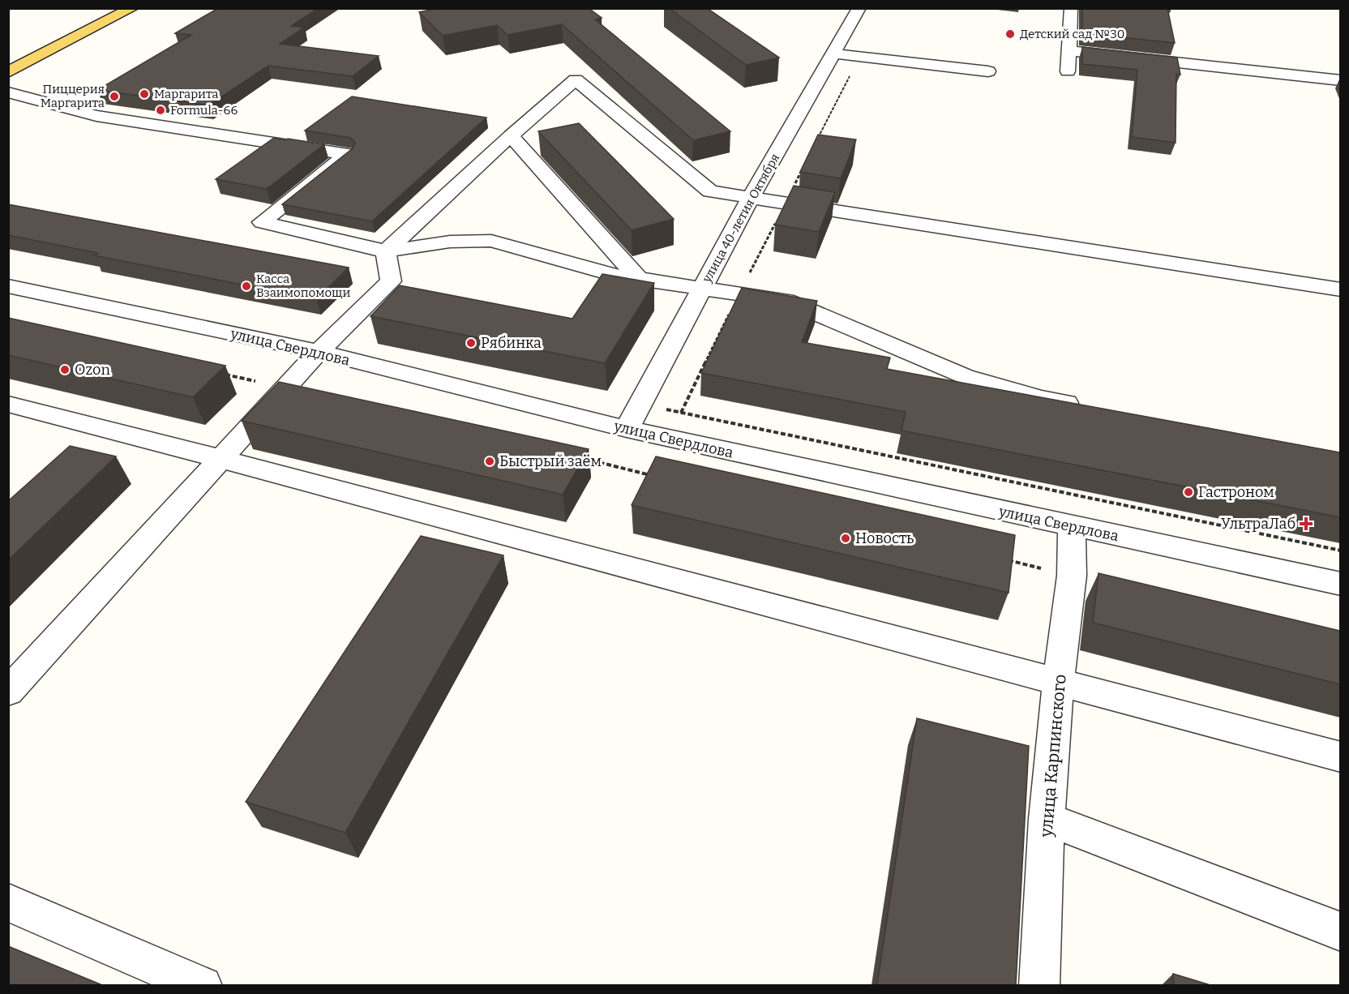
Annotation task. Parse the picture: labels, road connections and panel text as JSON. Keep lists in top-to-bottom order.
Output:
{
  "streets": {
    "street": ["улица 40-летия Октября", "улица Свердлова", "улица Карпинского"]
  },
  "crossings": [
    ["улица 40-летия Октября", "улица Свердлова"],
    ["улица Свердлова", "улица Карпинского"]
  ],
  "places": {
    "other": [
      "Детский сад №30",
      "Маргарита",
      "Пиццерия Маргарита",
      "Formula-66",
      "Касса Взаимопомощи",
      "Рябинка",
      "Ozon",
      "Быстрый заём",
      "Гастроном",
      "Новость"
    ],
    "health": ["УльтраЛаб"]
  }
}
